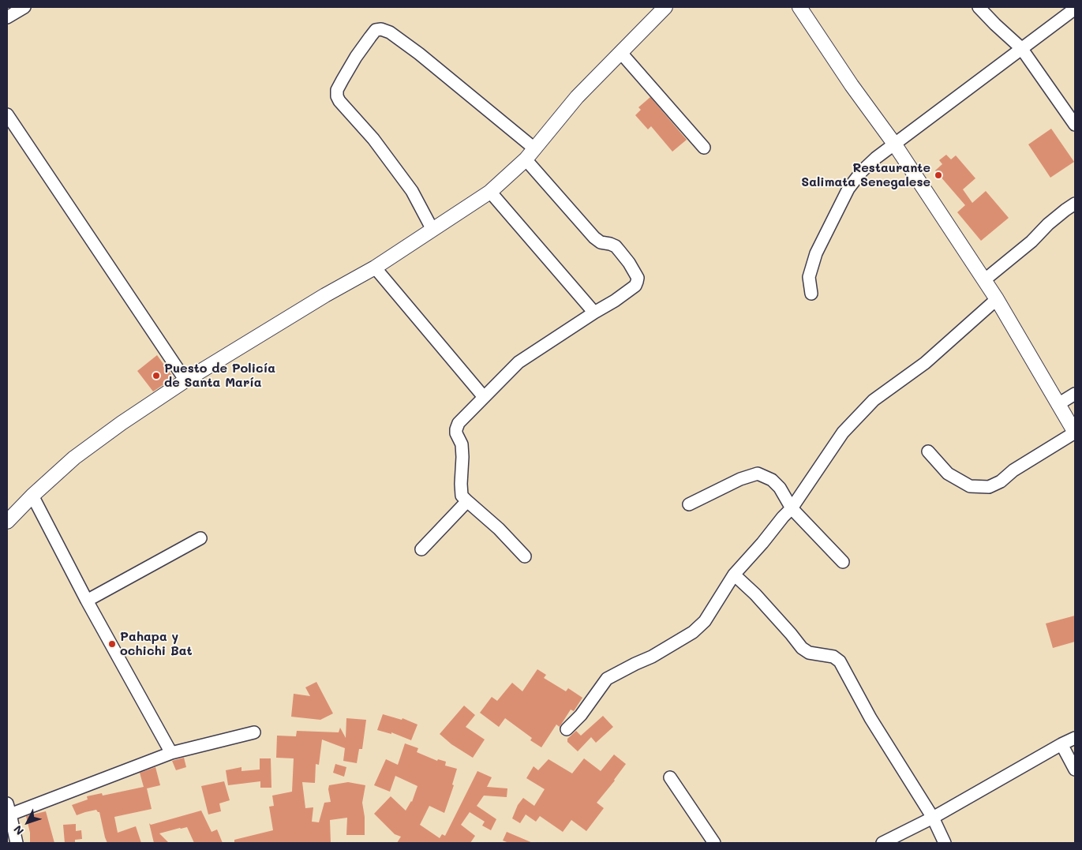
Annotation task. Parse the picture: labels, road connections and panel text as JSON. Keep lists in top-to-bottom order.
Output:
{
  "places": ["Restaurante Salimata Senegalese", "Puesto de Policía de Santa María", "Pahapa y ochichi Bat"],
  "north": "bottom left"
}
